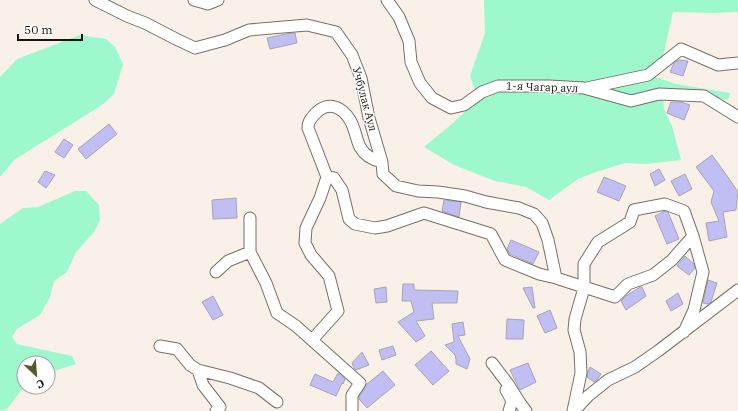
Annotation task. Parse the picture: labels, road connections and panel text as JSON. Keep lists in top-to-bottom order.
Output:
{
  "streets": {
    "street": ["1-я Чагар аул", "Учбулак Аул"]
  },
  "scale_bar": "50 m",
  "north": "bottom right"
}
